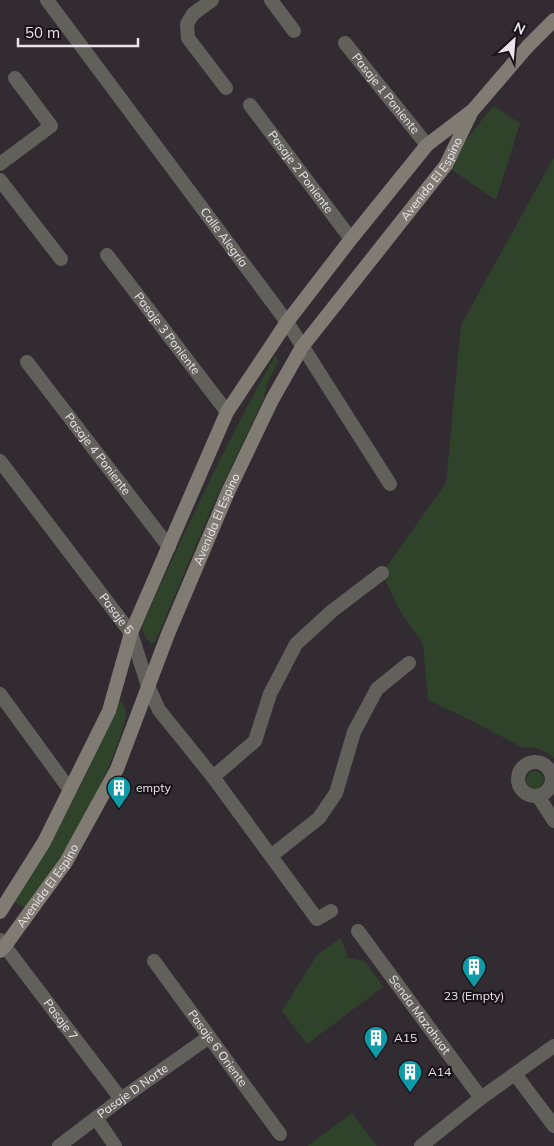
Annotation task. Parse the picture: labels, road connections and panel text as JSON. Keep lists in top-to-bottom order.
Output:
{
  "streets": {
    "main road": ["Avenida El Espino"],
    "street": [
      "Pasaje 1 Poniente",
      "Pasaje 2 Poniente",
      "Calle Alegría",
      "Pasaje 3 Poniente",
      "Pasaje 4 Poniente",
      "Pasaje 5",
      "Senda Mazahuat",
      "Pasaje 7",
      "Pasaje 6 Oriente",
      "Pasaje D Norte"
    ]
  },
  "crossings": [
    ["Pasaje 1 Poniente", "Avenida El Espino"],
    ["Pasaje 2 Poniente", "Avenida El Espino"],
    ["Avenida El Espino", "Calle Alegría"],
    ["Avenida El Espino", "Pasaje 3 Poniente"],
    ["Avenida El Espino", "Pasaje 4 Poniente"],
    ["Avenida El Espino", "Pasaje 5"],
    ["Avenida El Espino", "Pasaje 7"],
    ["Pasaje 7", "Pasaje D Norte"],
    ["Pasaje 6 Oriente", "Pasaje D Norte"]
  ],
  "places": {
    "building": [
      "empty",
      "23 (Empty)",
      "A15",
      "A14"
    ]
  },
  "scale_bar": "50 m",
  "north": "top right"
}
